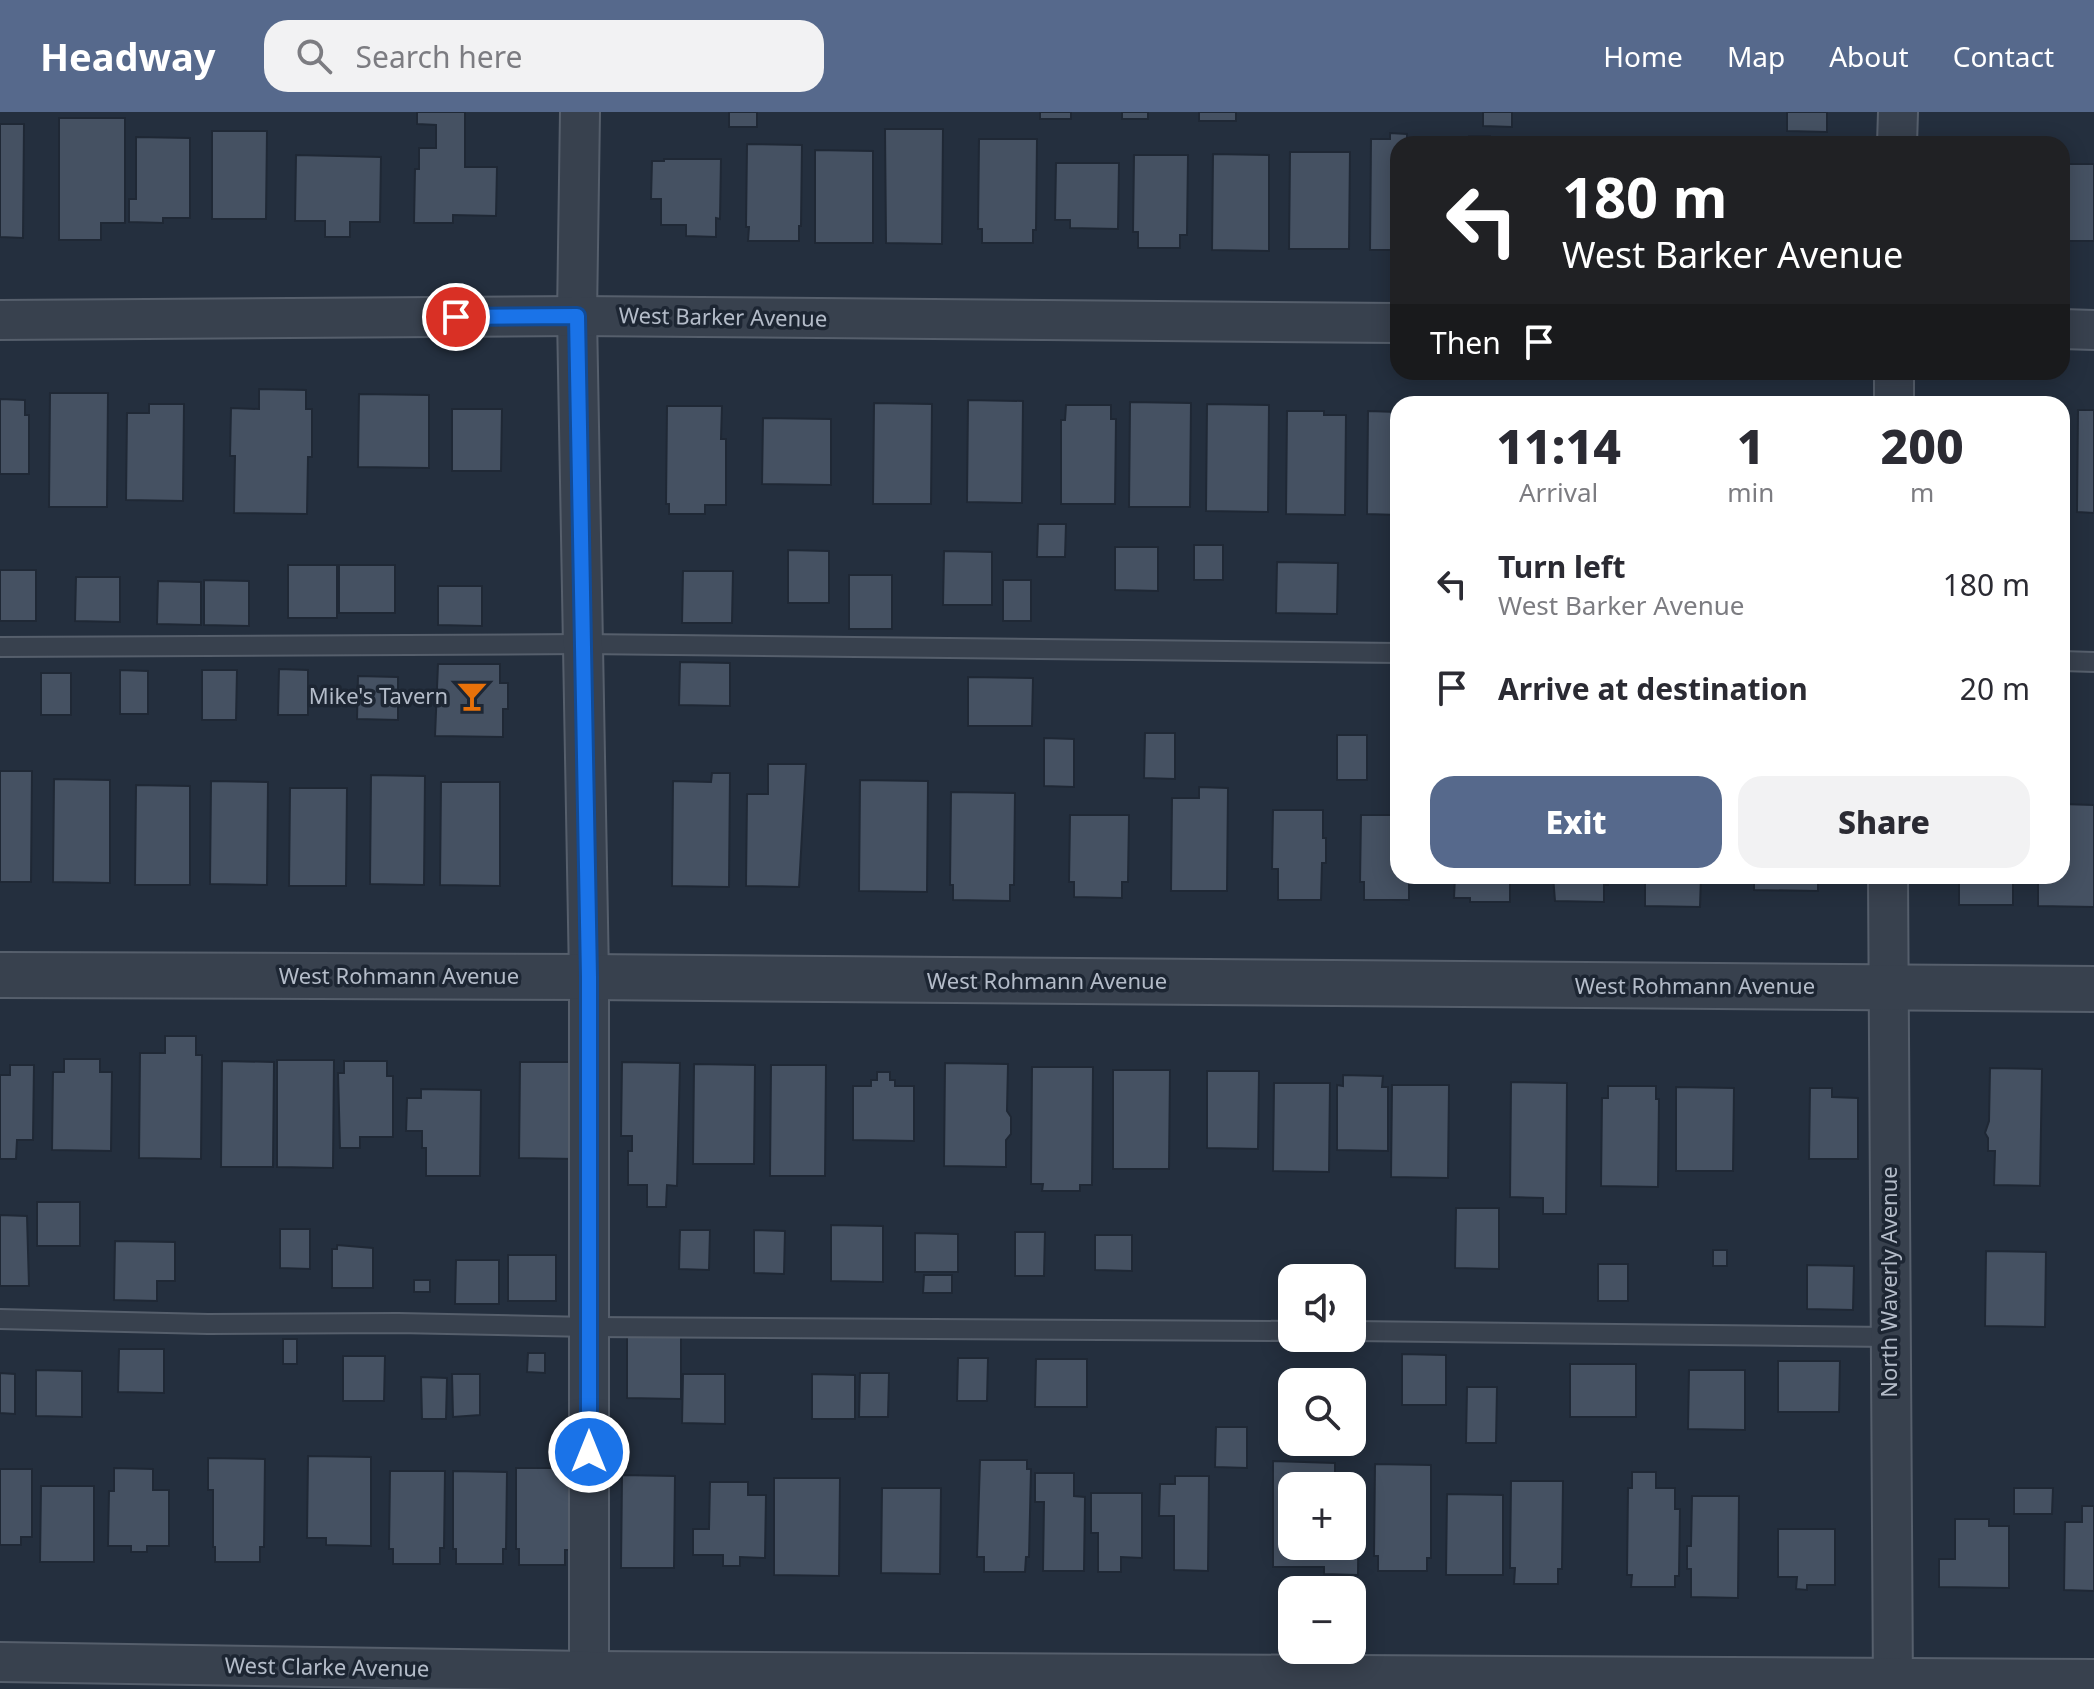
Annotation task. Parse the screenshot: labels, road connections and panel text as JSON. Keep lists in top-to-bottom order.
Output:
{
  "streets": {
    "street": [
      "West Barker Avenue",
      "West Rohmann Avenue",
      "North Waverly Avenue",
      "West Clarke Avenue"
    ]
  },
  "crossings": [
    ["West Rohmann Avenue", "North Waverly Avenue"],
    ["North Waverly Avenue", "West Clarke Avenue"]
  ],
  "places": {
    "bar": ["Mike's Tavern"]
  },
  "page": {
    "header": "Headway",
    "search": "Search here",
    "nav": [
      "Home",
      "Map",
      "About",
      "Contact"
    ],
    "turn": ["180 m", "West Barker Avenue"],
    "then": "Then",
    "eta": [
      "11:14",
      "Arrival",
      "1",
      "min",
      "200",
      "m"
    ],
    "list": [
      {
        "name": "Turn left",
        "note": "West Barker Avenue",
        "value": "180 m"
      },
      {
        "name": "Arrive at destination",
        "value": "20 m"
      }
    ],
    "buttons": ["Exit", "Share"],
    "map_buttons": ["+", "−"]
  }
}
